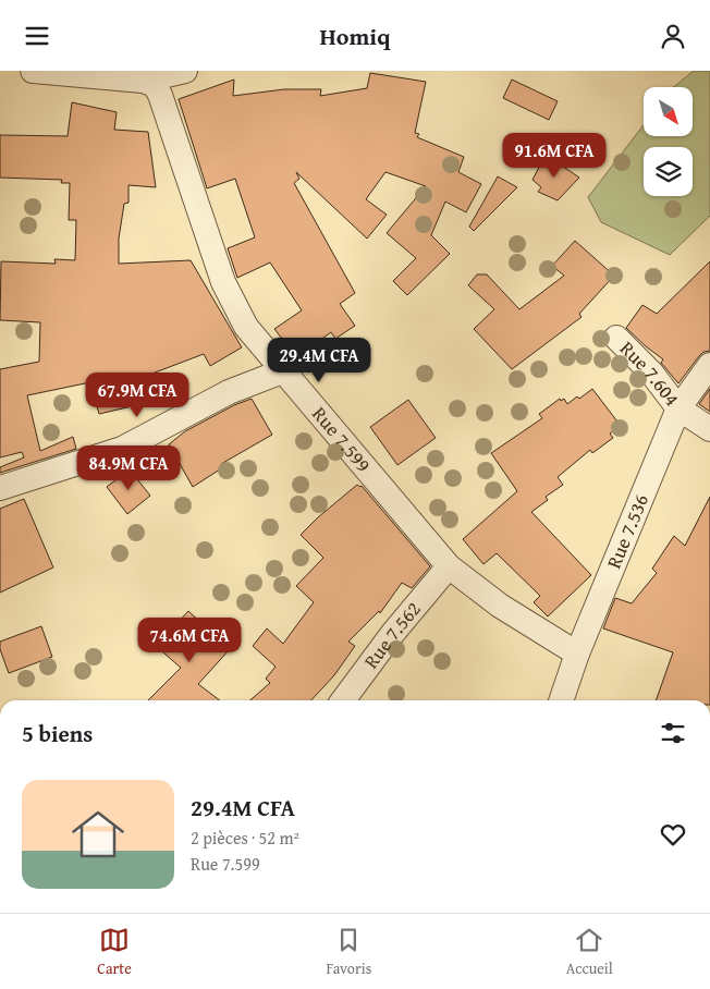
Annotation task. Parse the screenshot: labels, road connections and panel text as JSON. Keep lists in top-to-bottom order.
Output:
{
  "streets": {
    "street": [
      "Rue 7.604",
      "Rue 7.599",
      "Rue 7.536",
      "Rue 7.562"
    ]
  },
  "crossings": [
    ["Rue 7.604", "Rue 7.536"],
    ["Rue 7.599", "Rue 7.536"],
    ["Rue 7.599", "Rue 7.562"]
  ],
  "north": "bottom right",
  "page": {
    "header": "Homiq",
    "price": [
      "91.6M CFA",
      "29.4M CFA",
      "67.9M CFA",
      "84.9M CFA",
      "74.6M CFA"
    ],
    "heading": "5 biens",
    "list": [
      {
        "name": "29.4M CFA",
        "note": "2 pièces · 52 m² · Rue 7.599"
      }
    ],
    "tabs": ["Carte", "Favoris", "Accueil"]
  }
}
